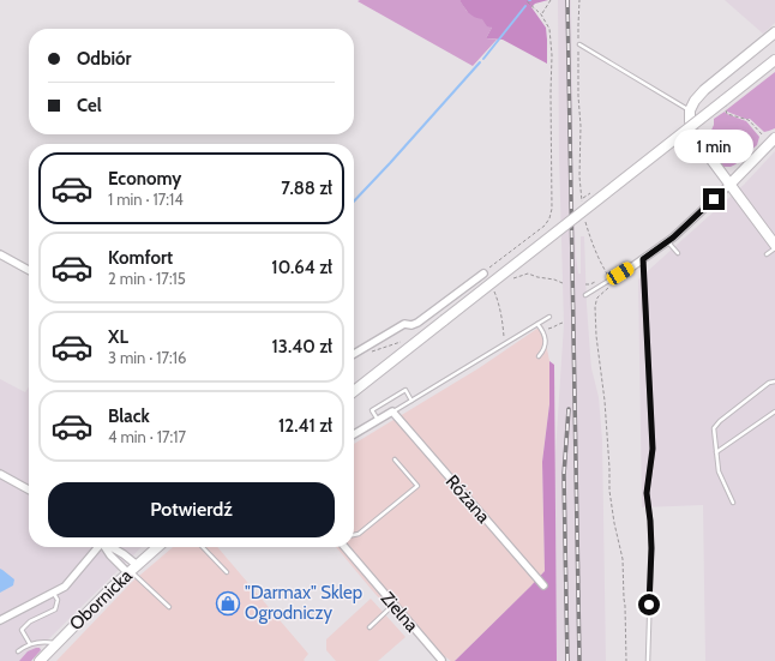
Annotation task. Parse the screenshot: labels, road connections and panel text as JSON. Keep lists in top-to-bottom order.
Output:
{
  "streets": {
    "main road": ["Obornicka"],
    "street": ["Różana", "Zielna"]
  },
  "places": {
    "shop": ["\"Darmax\" Sklep Ogrodniczy"]
  },
  "page": {
    "banner": ["Odbiór", "Cel"],
    "bubble": "1 min",
    "list": [
      {
        "name": "Economy",
        "note": "1 min · 17:14",
        "value": "7.88 zł"
      },
      {
        "name": "Komfort",
        "note": "2 min · 17:15",
        "value": "10.64 zł"
      },
      {
        "name": "XL",
        "note": "3 min · 17:16",
        "value": "13.40 zł"
      },
      {
        "name": "Black",
        "note": "4 min · 17:17",
        "value": "12.41 zł"
      }
    ],
    "buttons": "Potwierdź"
  }
}
